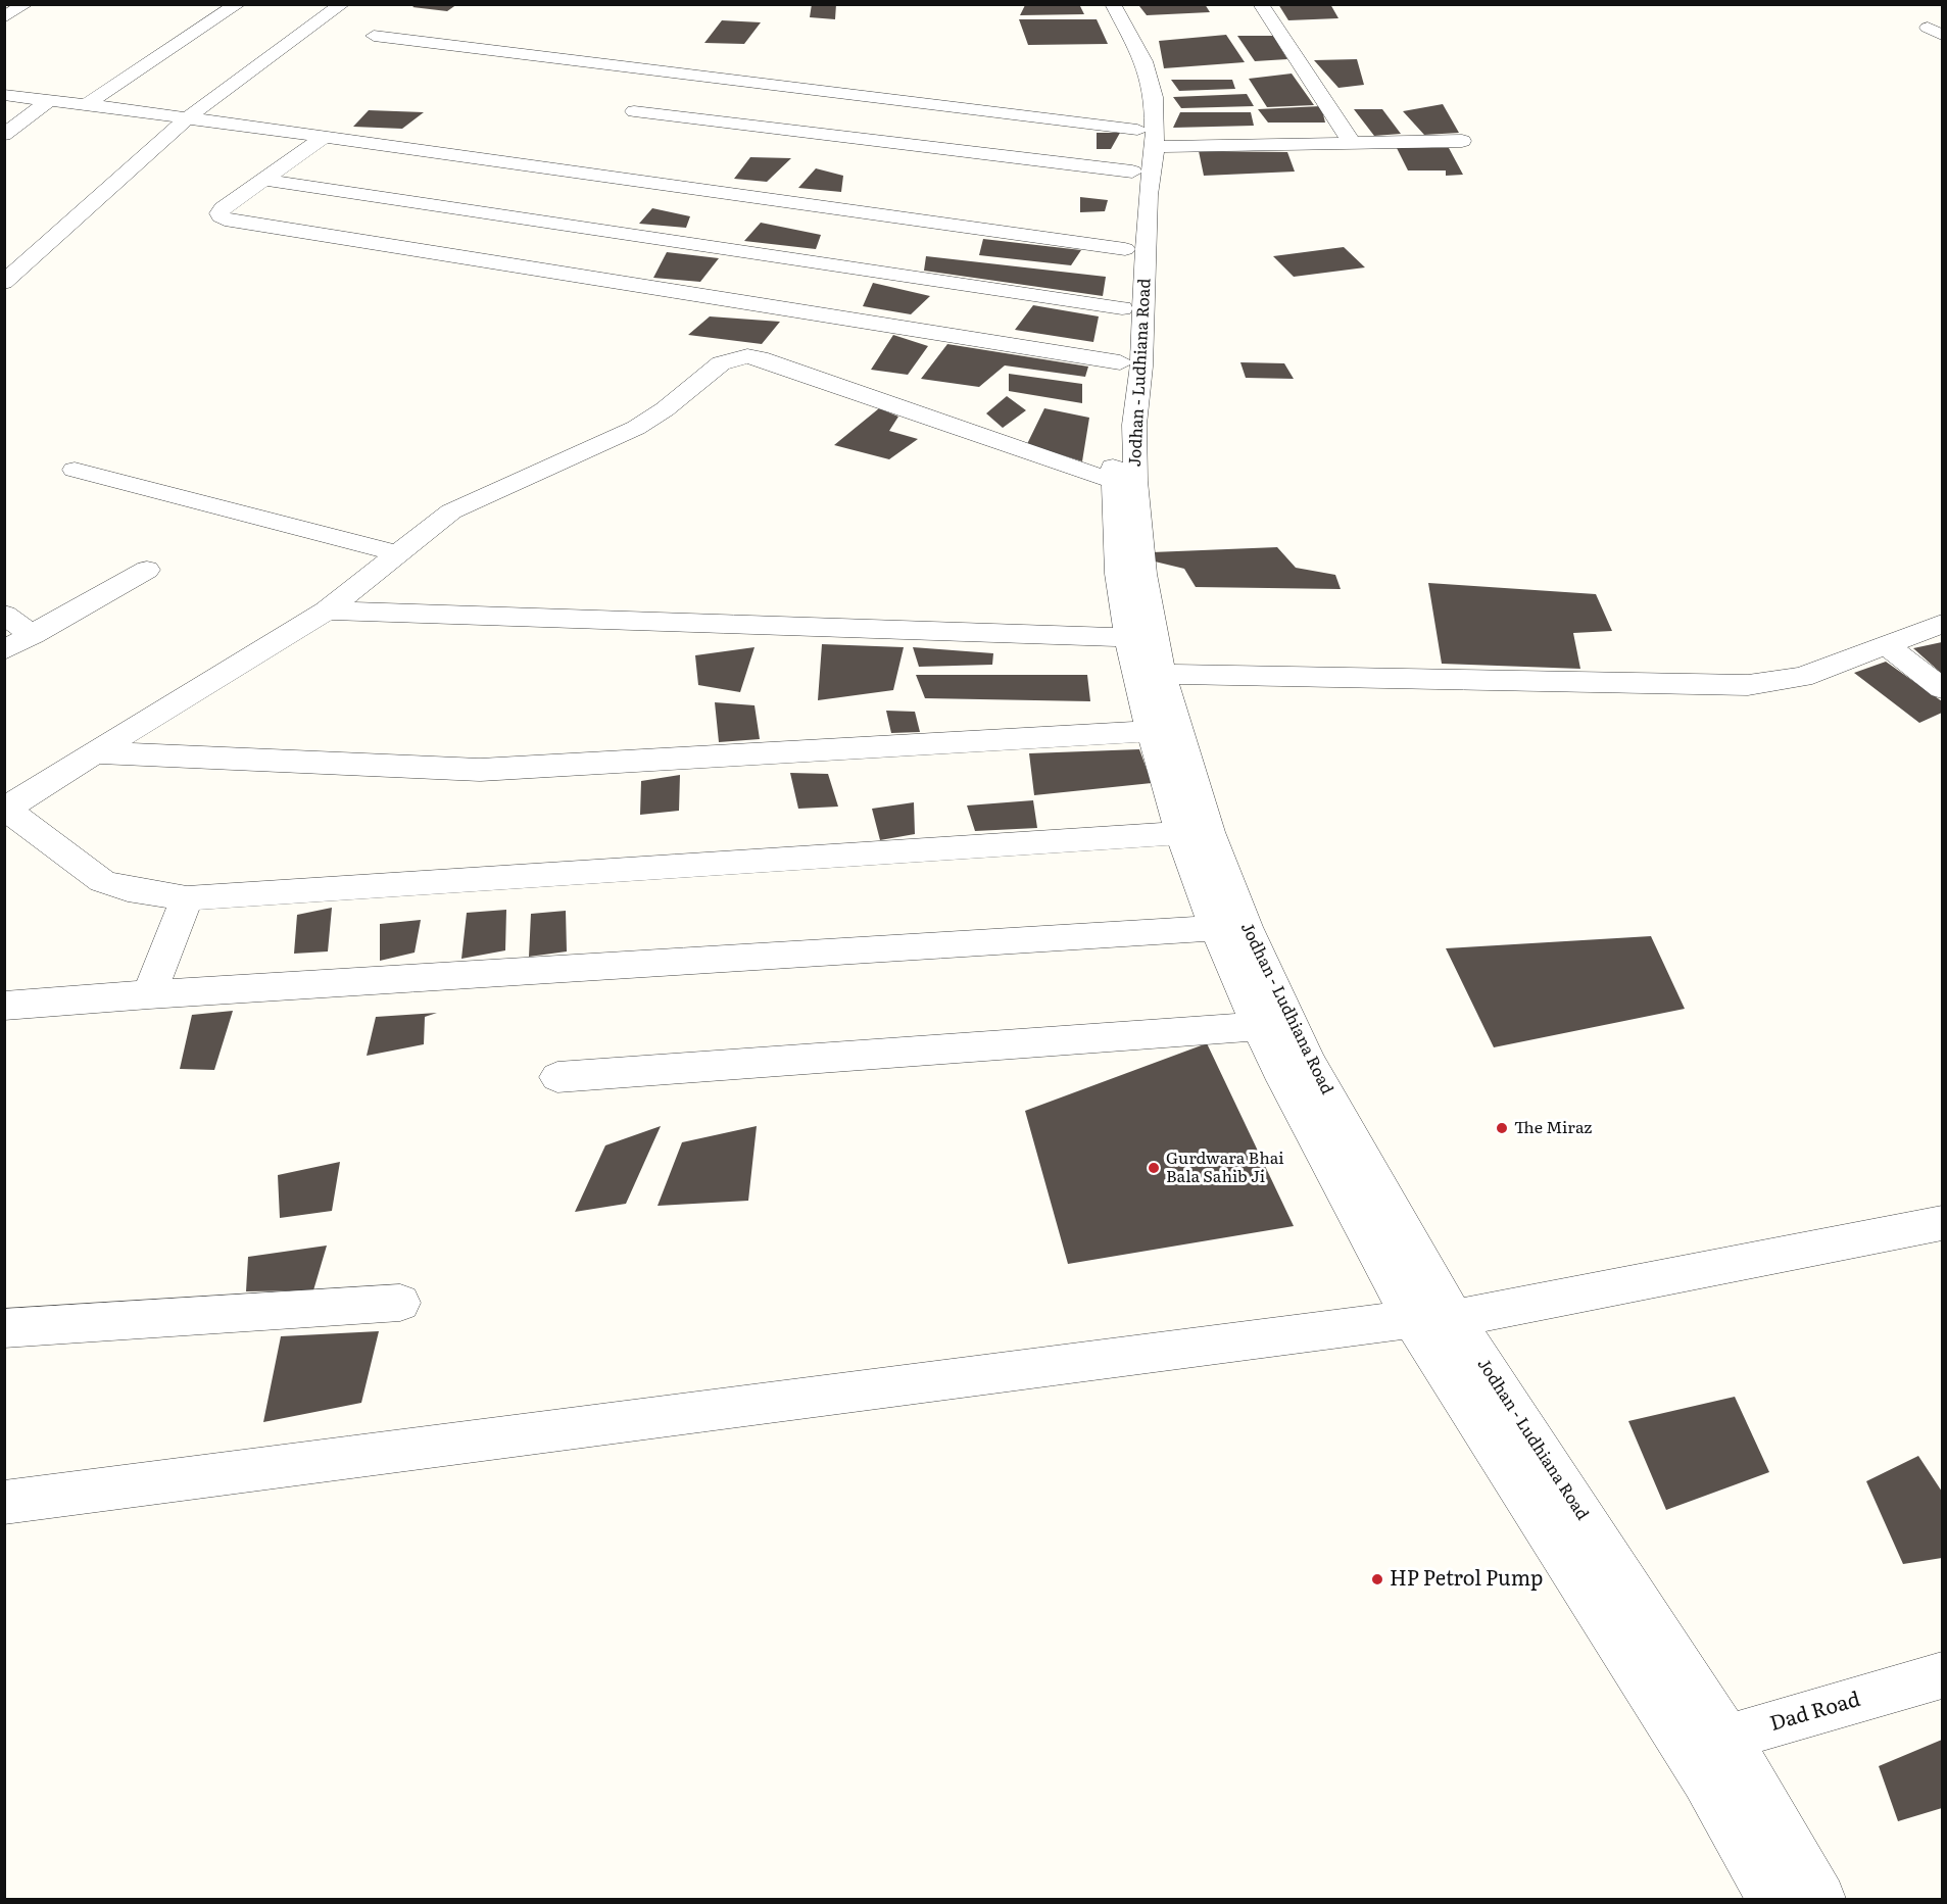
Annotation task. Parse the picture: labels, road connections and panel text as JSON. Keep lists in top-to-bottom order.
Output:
{
  "streets": {
    "street": ["Jodhan - Ludhiana Road", "Dad Road"]
  },
  "crossings": [
    ["Jodhan - Ludhiana Road", "Dad Road"]
  ],
  "places": ["The Miraz", "Gurdwara Bhai Bala Sahib Ji", "HP Petrol Pump"]
}
